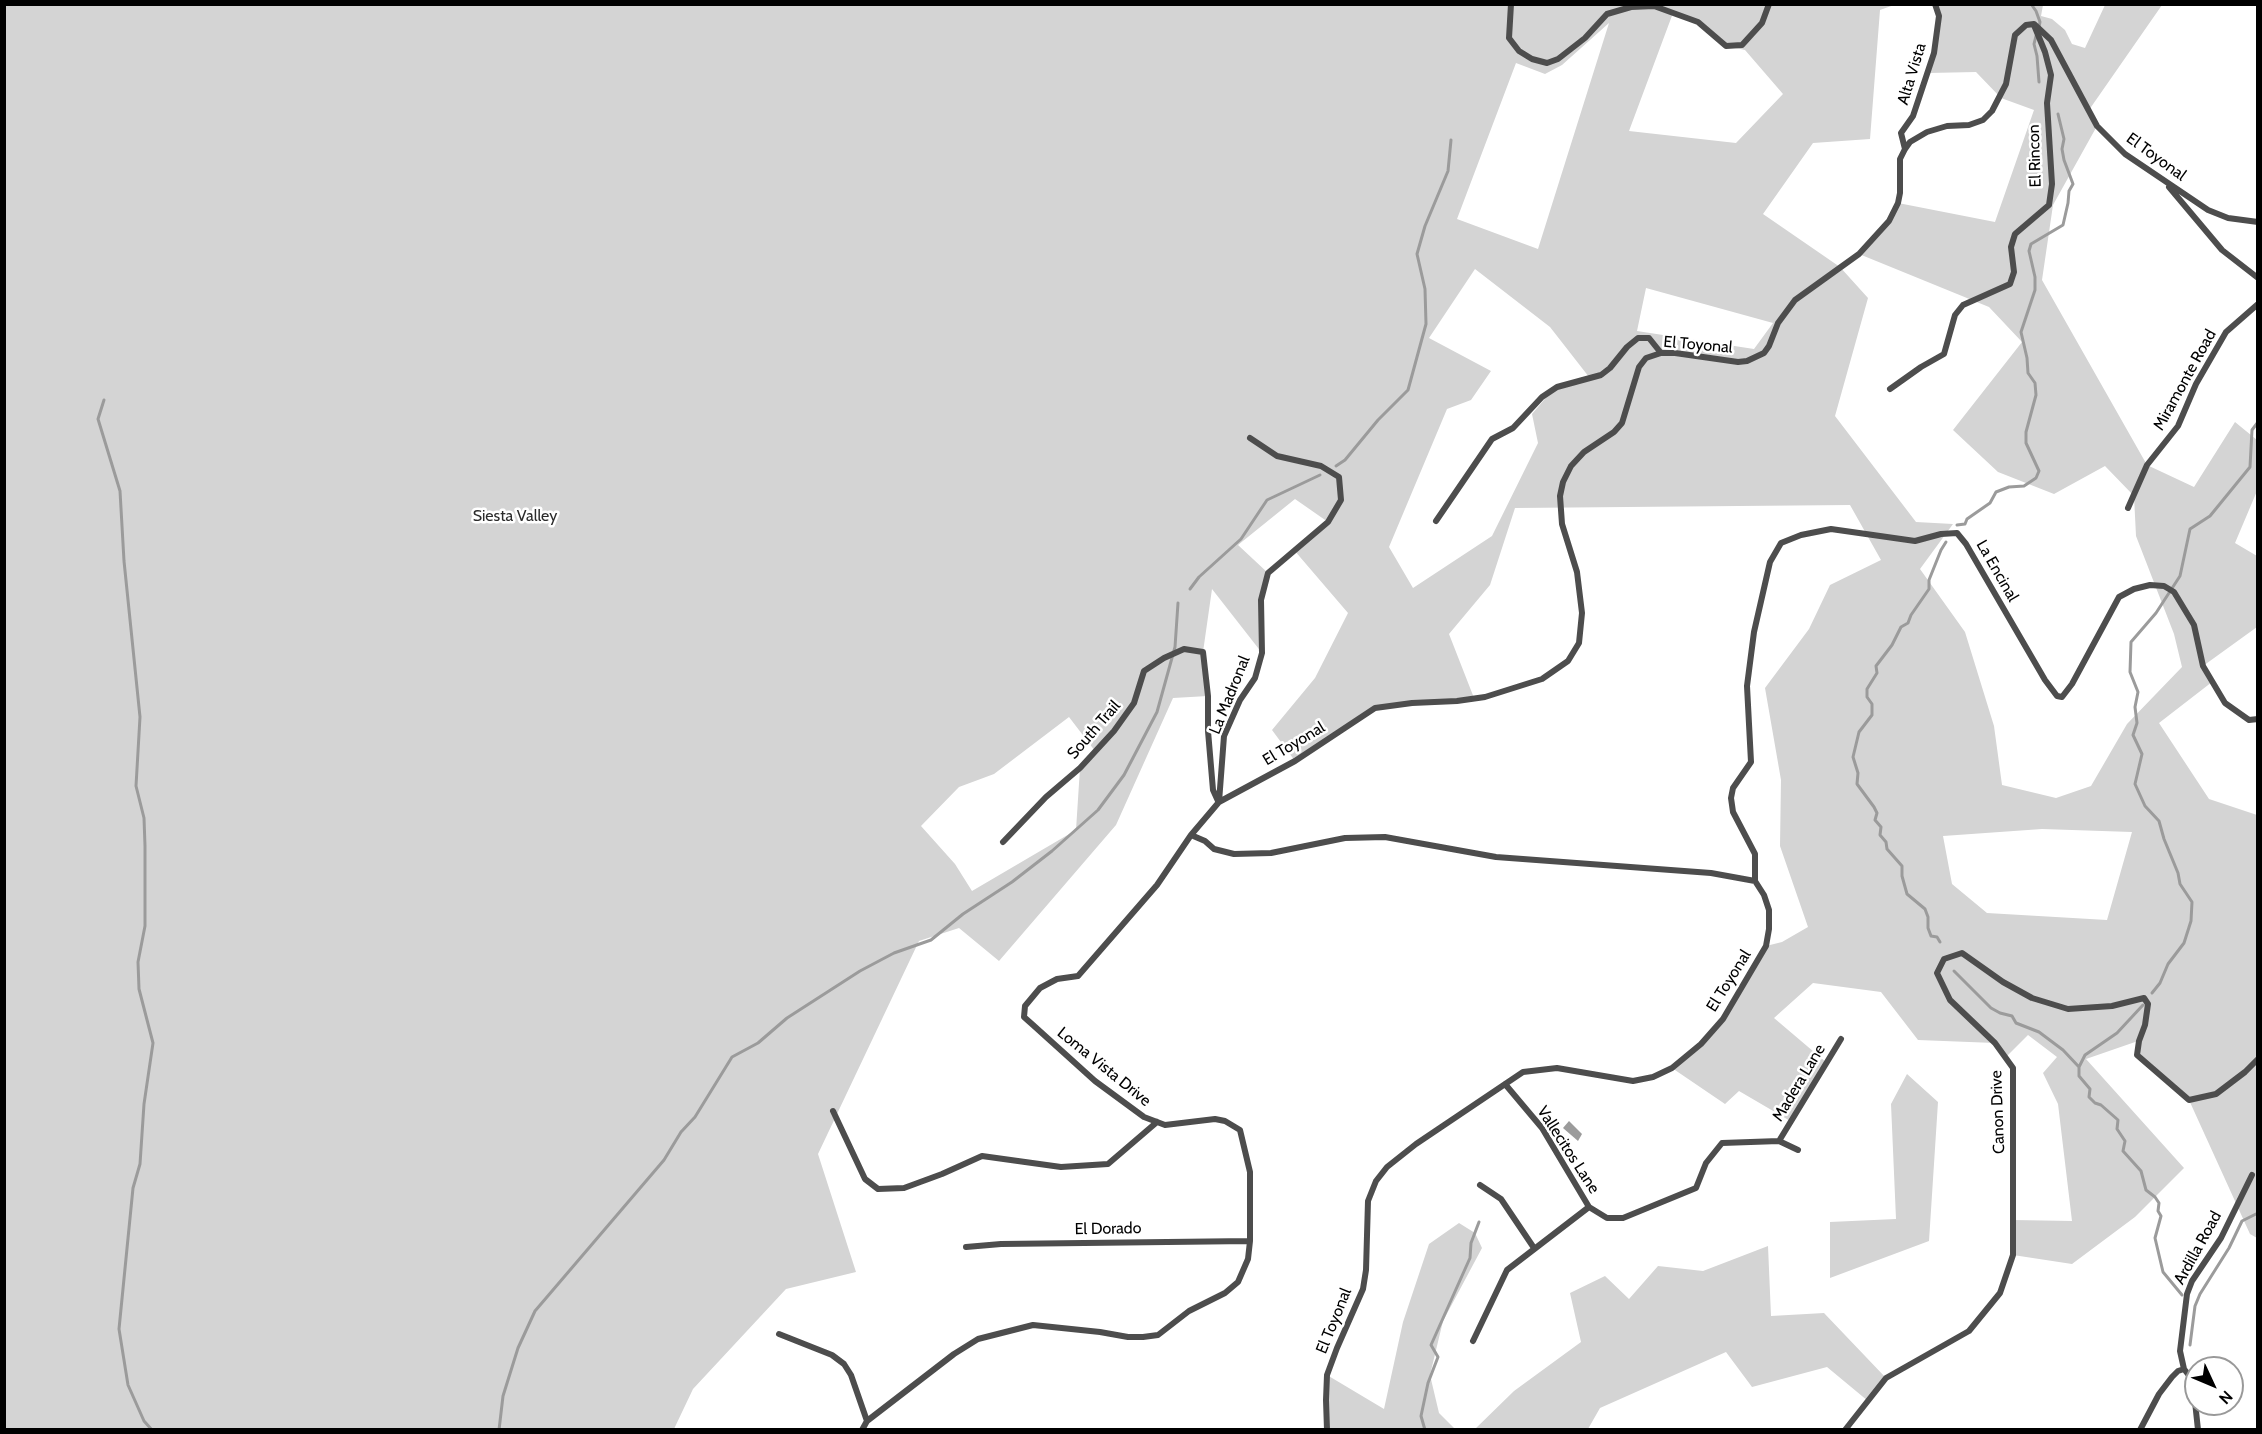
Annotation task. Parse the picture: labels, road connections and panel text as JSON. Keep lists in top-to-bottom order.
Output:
{
  "streets": {
    "street": [
      "Alta Vista",
      "El Rincon",
      "El Toyonal",
      "Miramonte Road",
      "La Encinal",
      "La Madronal",
      "South Trail",
      "Loma Vista Drive",
      "Madera Lane",
      "Canon Drive",
      "Vallecitos Lane",
      "El Dorado",
      "Ardilla Road"
    ]
  },
  "crossings": [
    ["Alta Vista", "El Toyonal"],
    ["El Rincon", "El Toyonal"],
    ["El Toyonal", "La Encinal"],
    ["El Toyonal", "La Madronal"],
    ["El Toyonal", "South Trail"],
    ["El Toyonal", "Loma Vista Drive"],
    ["El Toyonal", "Vallecitos Lane"],
    ["La Madronal", "South Trail"],
    ["Loma Vista Drive", "El Dorado"],
    ["Madera Lane", "Vallecitos Lane"]
  ],
  "parks": ["Siesta Valley"],
  "north": "bottom right"
}
